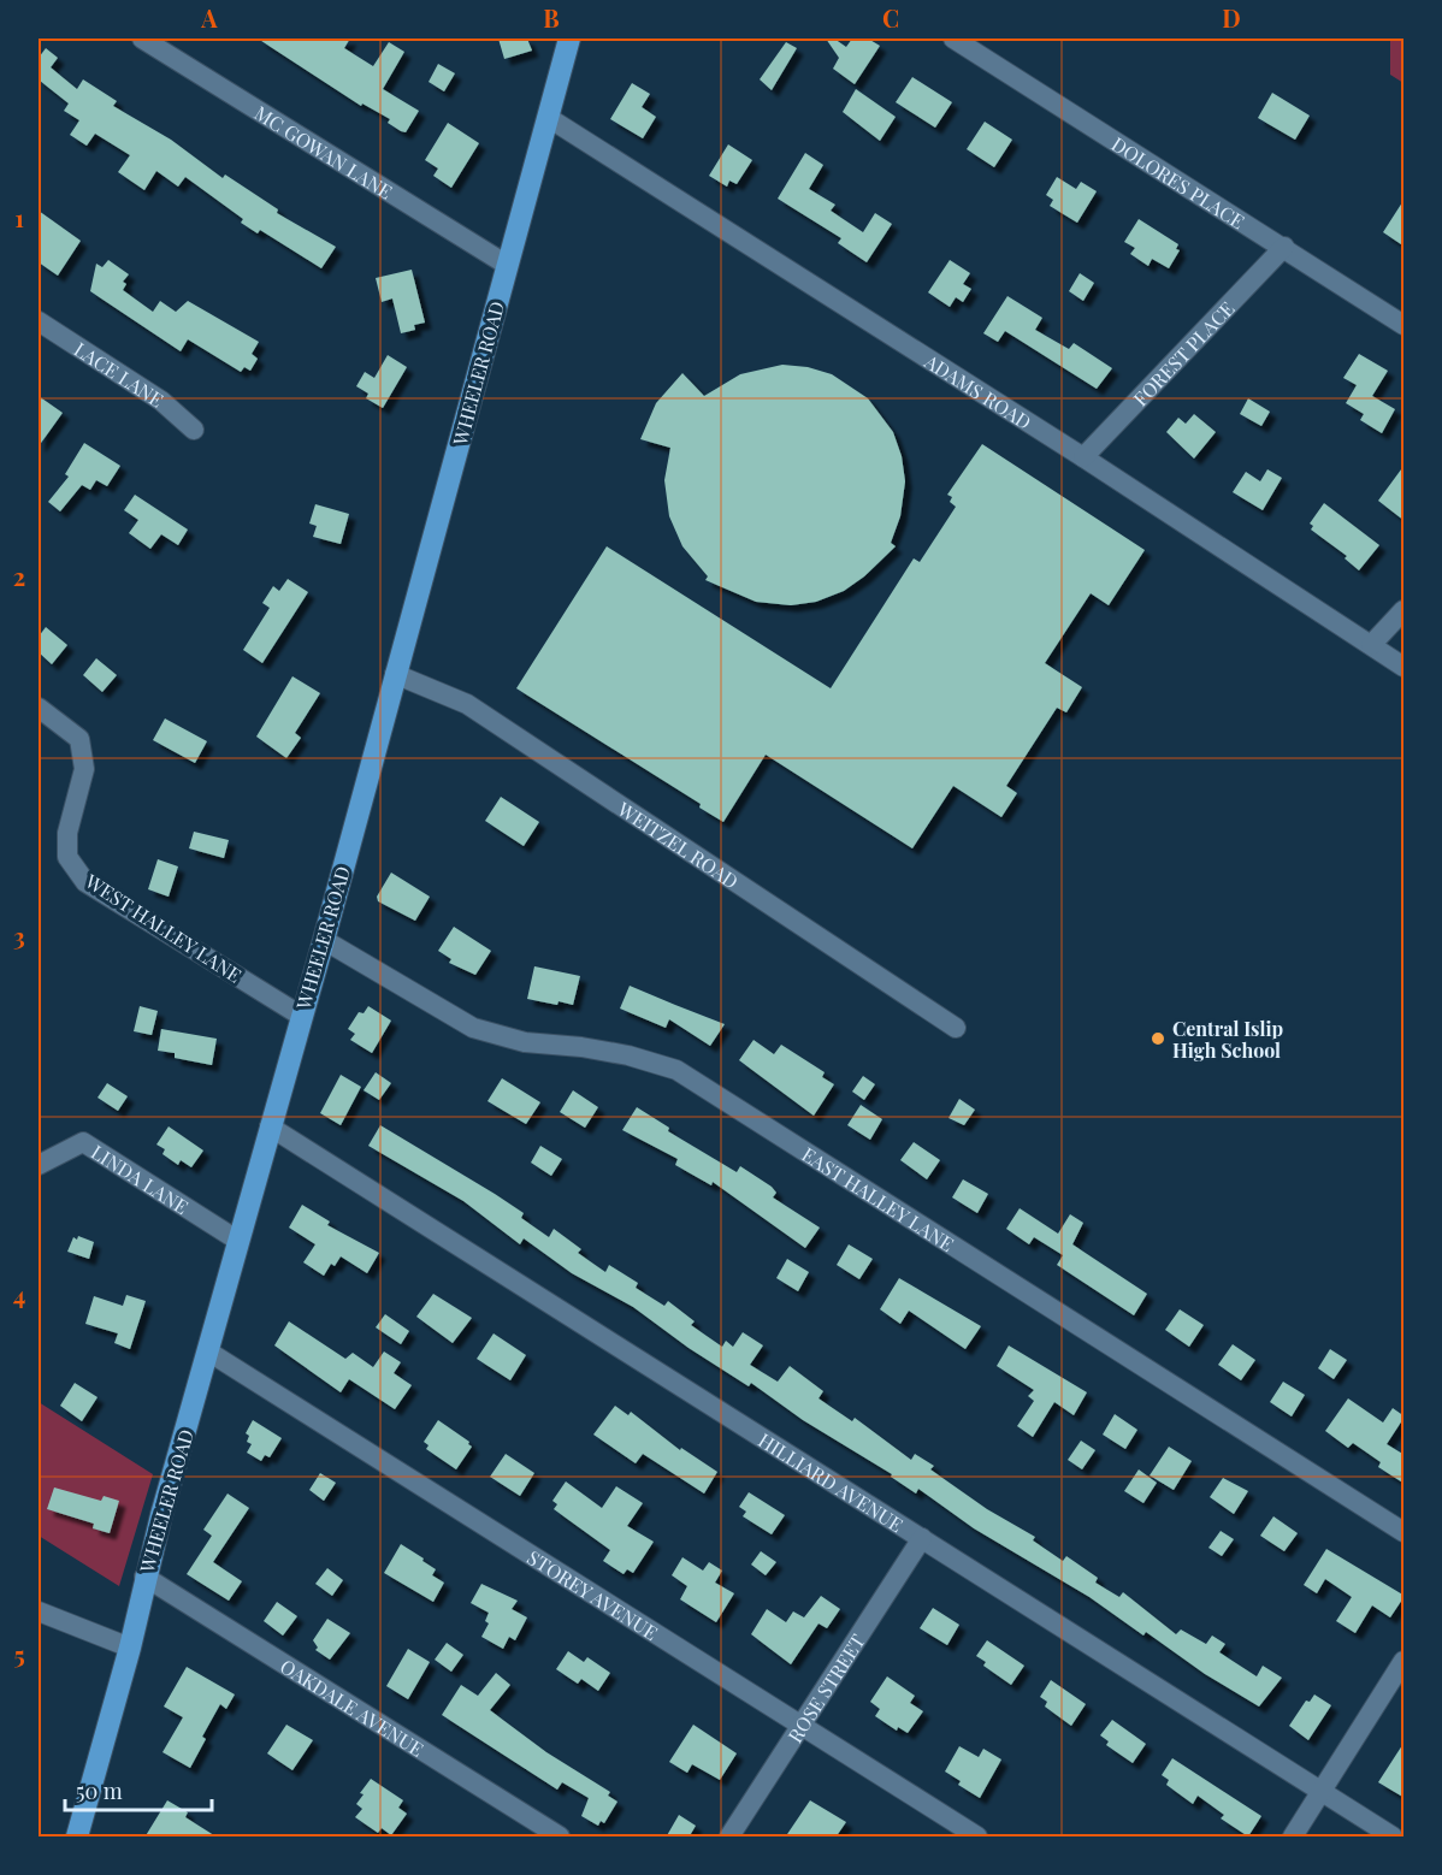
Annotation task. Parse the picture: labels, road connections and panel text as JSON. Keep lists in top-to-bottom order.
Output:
{
  "streets": {
    "main road": ["WHEELER ROAD"],
    "street": [
      "MC GOWAN LANE",
      "DOLORES PLACE",
      "FOREST PLACE",
      "LACE LANE",
      "ADAMS ROAD",
      "WEITZEL ROAD",
      "WEST HALLEY LANE",
      "LINDA LANE",
      "EAST HALLEY LANE",
      "HILLIARD AVENUE",
      "STOREY AVENUE",
      "ROSE STREET",
      "OAKDALE AVENUE"
    ]
  },
  "crossings": [
    ["MC GOWAN LANE", "WHEELER ROAD"],
    ["DOLORES PLACE", "FOREST PLACE"],
    ["FOREST PLACE", "ADAMS ROAD"],
    ["WHEELER ROAD", "ADAMS ROAD"],
    ["WHEELER ROAD", "WEITZEL ROAD"],
    ["WHEELER ROAD", "WEST HALLEY LANE"],
    ["WHEELER ROAD", "LINDA LANE"],
    ["WHEELER ROAD", "EAST HALLEY LANE"],
    ["WHEELER ROAD", "HILLIARD AVENUE"],
    ["WHEELER ROAD", "STOREY AVENUE"],
    ["WHEELER ROAD", "OAKDALE AVENUE"],
    ["HILLIARD AVENUE", "ROSE STREET"],
    ["STOREY AVENUE", "ROSE STREET"]
  ],
  "places": ["Central Islip High School"],
  "scale_bar": "50 m",
  "grid": {
    "columns": [
      "A",
      "B",
      "C",
      "D"
    ],
    "rows": [
      "1",
      "2",
      "3",
      "4",
      "5"
    ]
  }
}
